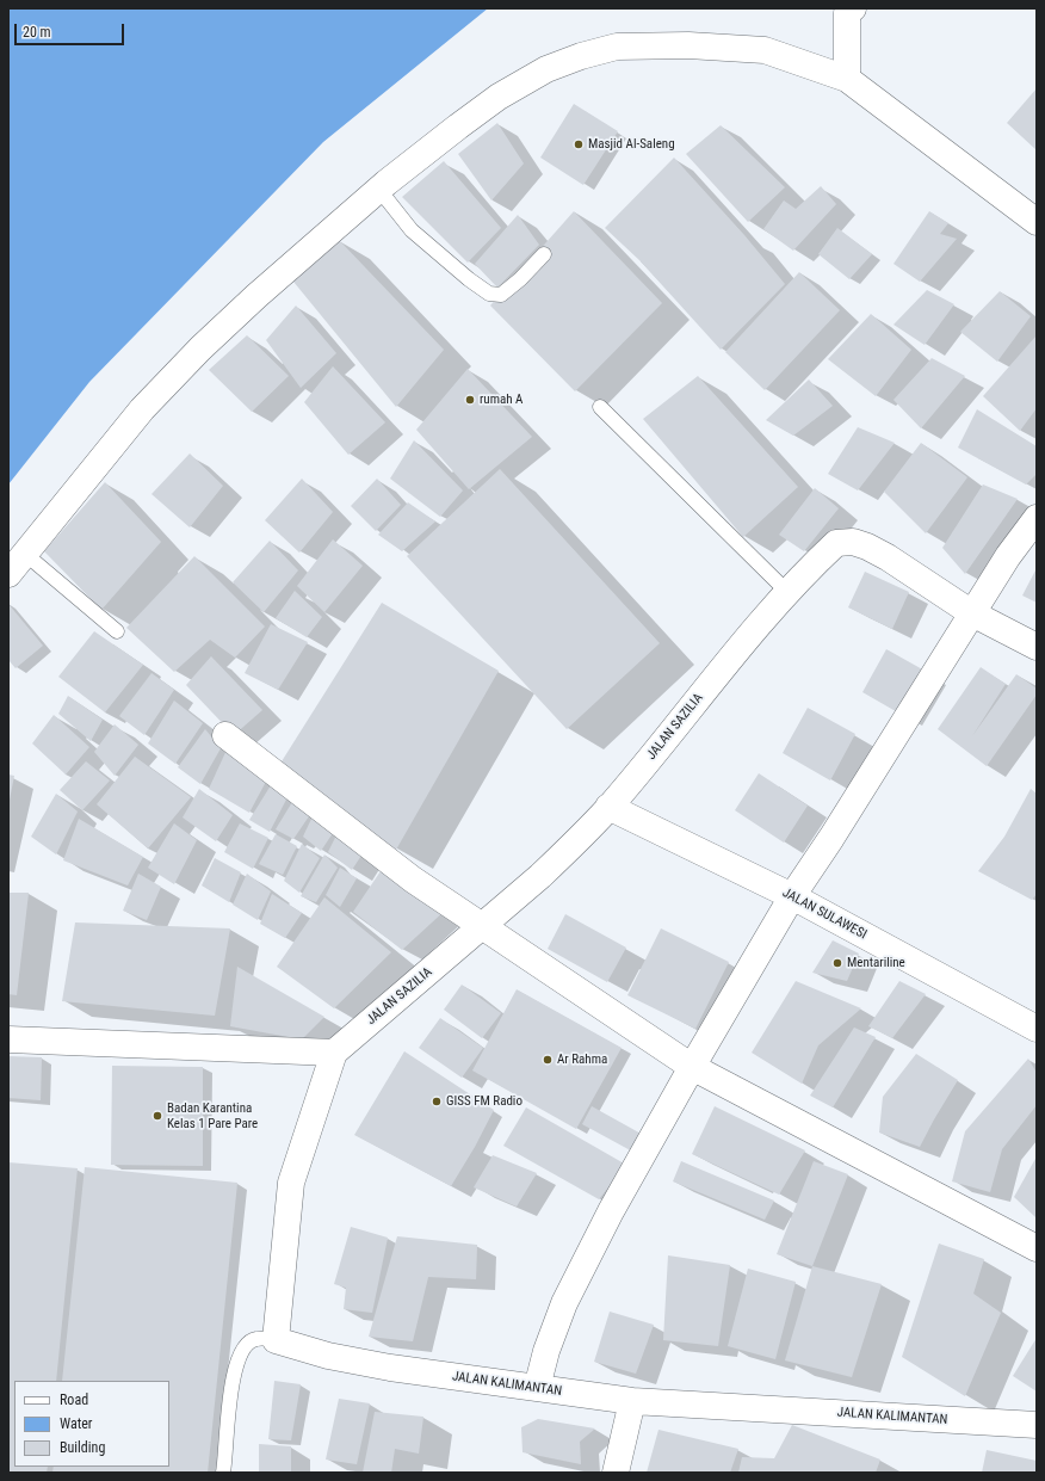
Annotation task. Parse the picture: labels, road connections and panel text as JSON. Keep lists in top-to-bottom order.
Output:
{
  "streets": {
    "street": ["JALAN SAZILIA", "JALAN SULAWESI", "JALAN KALIMANTAN"]
  },
  "crossings": [
    ["JALAN SAZILIA", "JALAN SULAWESI"]
  ],
  "places": [
    "Masjid Al-Saleng",
    "rumah A",
    "Mentariline",
    "Ar Rahma",
    "GISS FM Radio",
    "Badan Karantina Kelas 1 Pare Pare"
  ],
  "legend": ["Road", "Water", "Building"],
  "scale_bar": "20 m"
}
